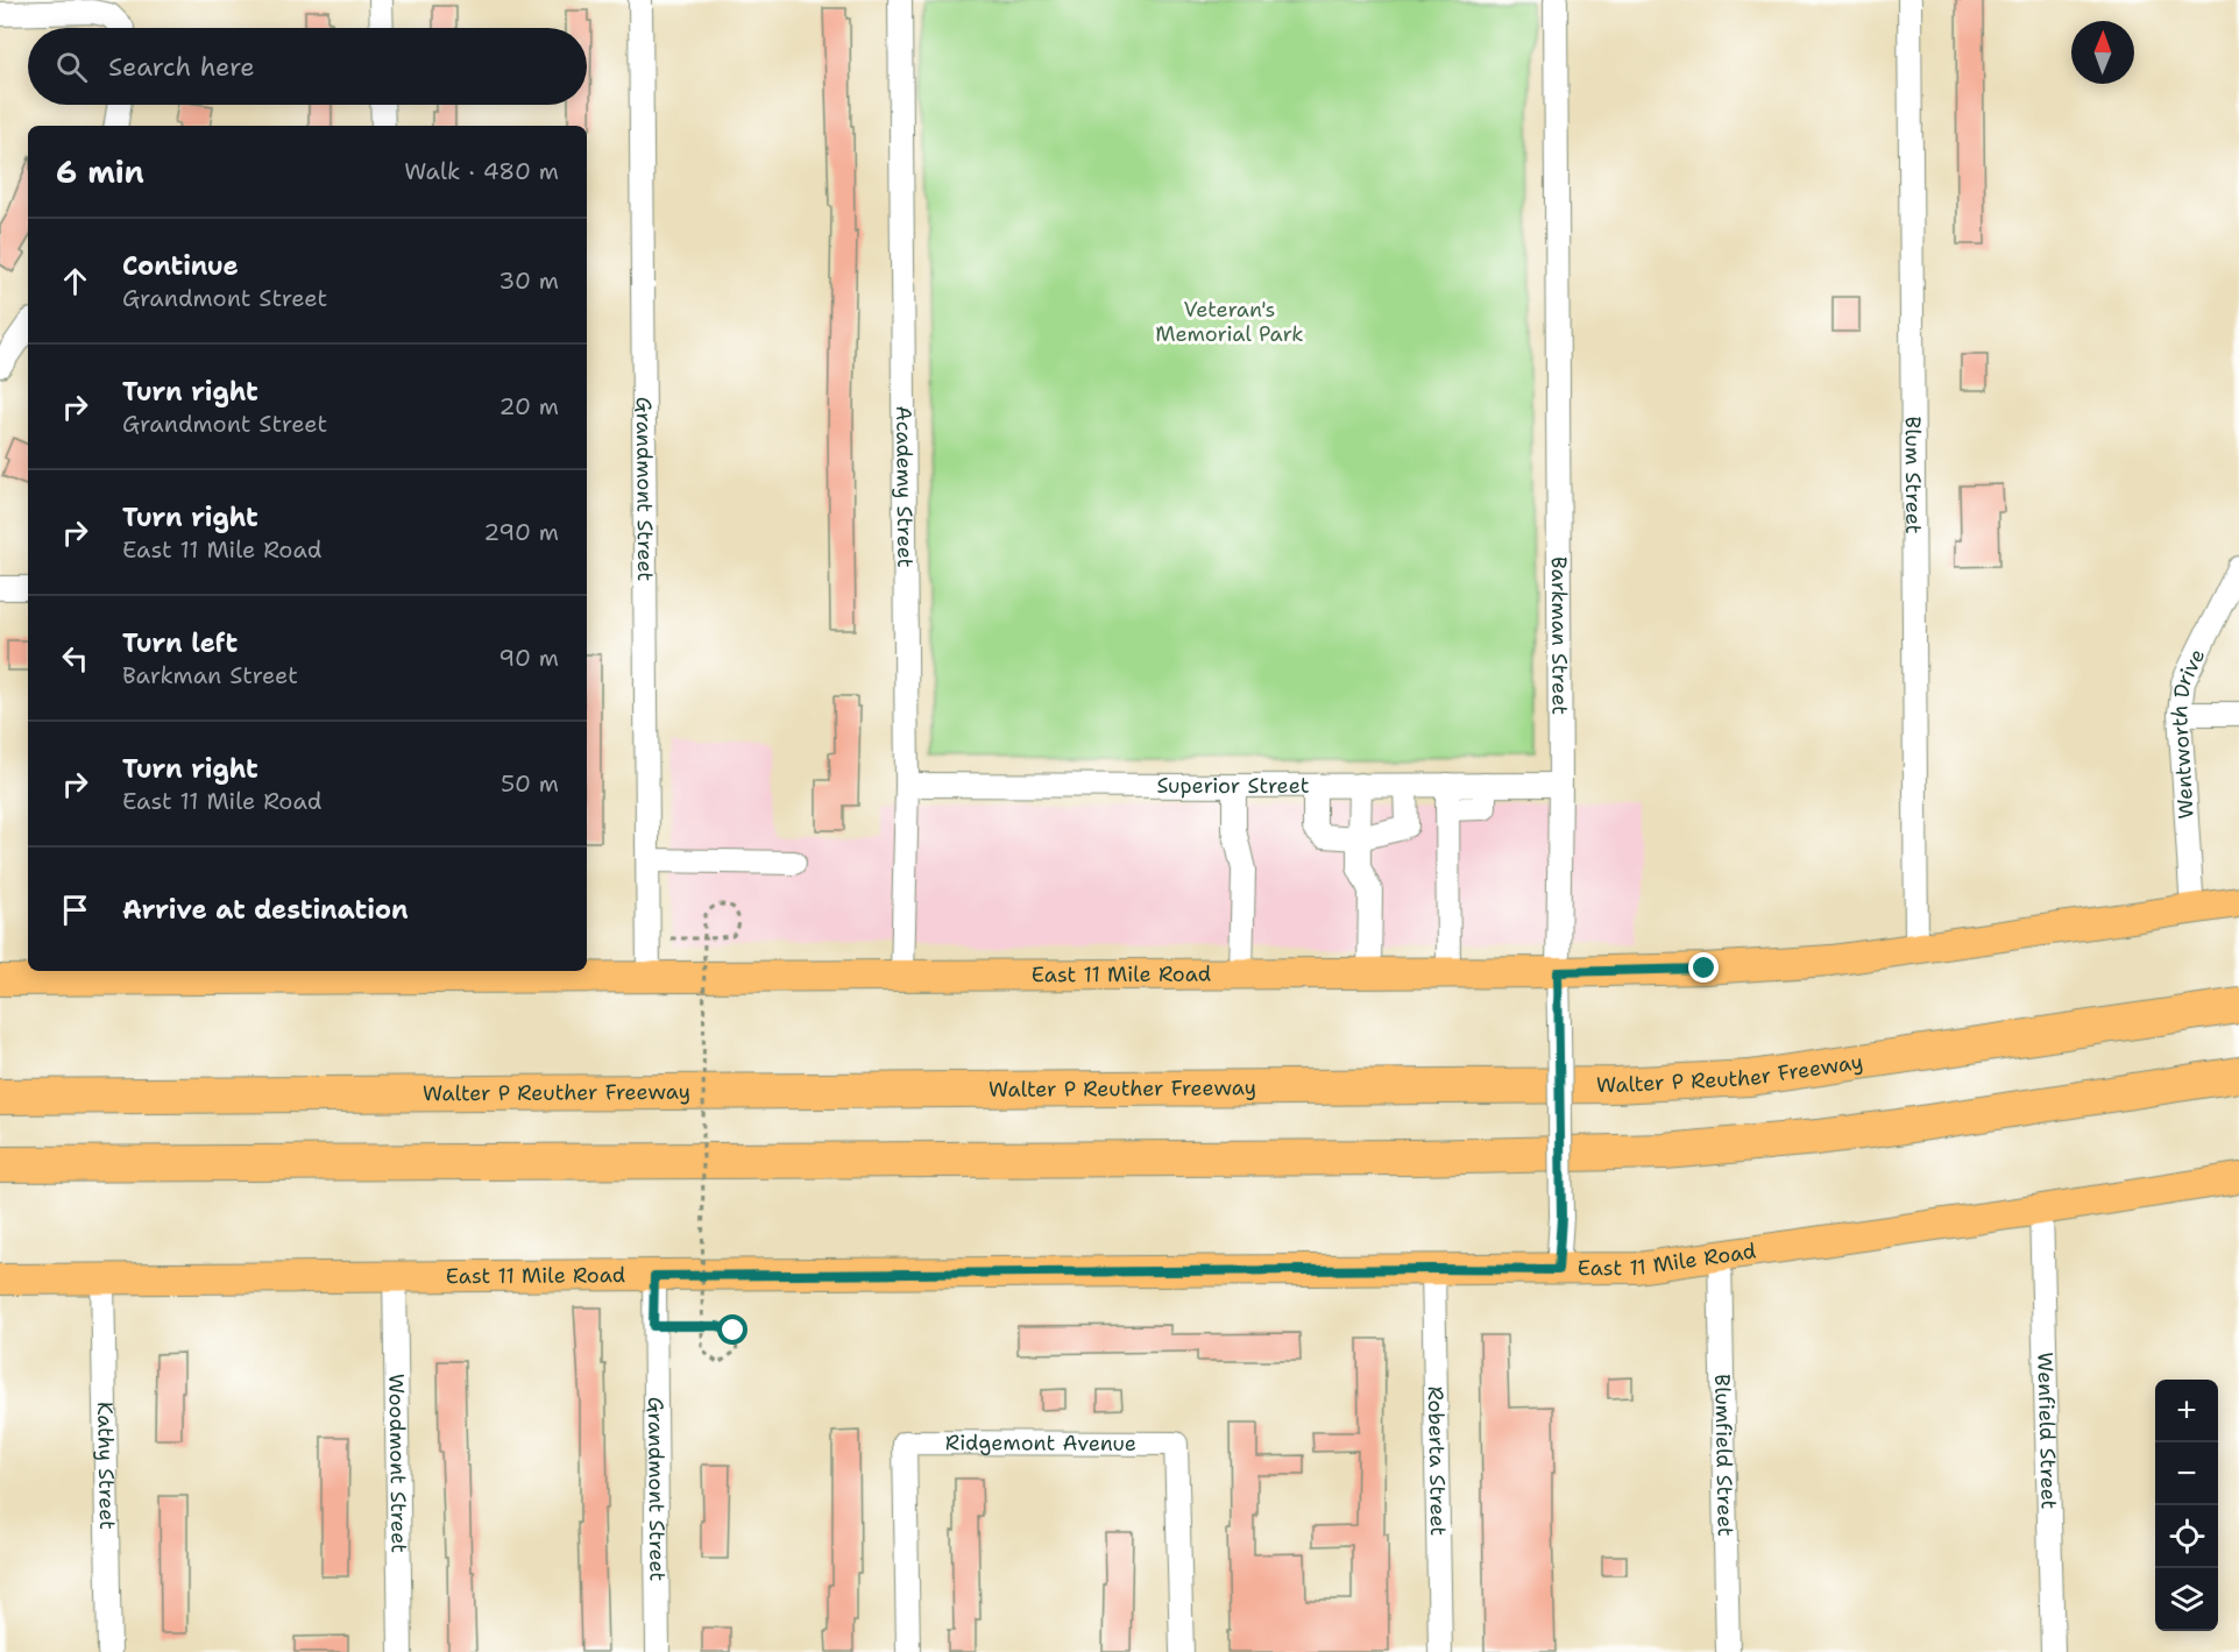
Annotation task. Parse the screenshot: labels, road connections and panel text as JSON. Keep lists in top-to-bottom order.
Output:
{
  "streets": {
    "highway": ["Walter P Reuther Freeway"],
    "main road": ["East 11 Mile Road"],
    "street": [
      "Blum Street",
      "Grandmont Street",
      "Academy Street",
      "Barkman Street",
      "Wentworth Drive",
      "Superior Street",
      "Wenfield Street",
      "Ridgemont Avenue",
      "Blumfield Street",
      "Roberta Street",
      "Woodmont Street",
      "Kathy Street"
    ]
  },
  "crossings": [
    ["Blum Street", "East 11 Mile Road"],
    ["Grandmont Street", "East 11 Mile Road"],
    ["Academy Street", "Superior Street"],
    ["Academy Street", "East 11 Mile Road"],
    ["Barkman Street", "Superior Street"],
    ["Barkman Street", "East 11 Mile Road"],
    ["Wentworth Drive", "East 11 Mile Road"],
    ["East 11 Mile Road", "Wenfield Street"],
    ["East 11 Mile Road", "Blumfield Street"],
    ["East 11 Mile Road", "Roberta Street"],
    ["East 11 Mile Road", "Woodmont Street"],
    ["East 11 Mile Road", "Kathy Street"]
  ],
  "parks": ["Veteran's Memorial Park"],
  "north": "top",
  "page": {
    "search": "Search here",
    "heading": ["6 min", "Walk · 480 m"],
    "list": [
      ["Continue", "Grandmont Street", "30 m"],
      ["Turn right", "Grandmont Street", "20 m"],
      ["Turn right", "East 11 Mile Road", "290 m"],
      ["Turn left", "Barkman Street", "90 m"],
      ["Turn right", "East 11 Mile Road", "50 m"],
      "Arrive at destination"
    ],
    "map_buttons": ["+", "−"]
  }
}
